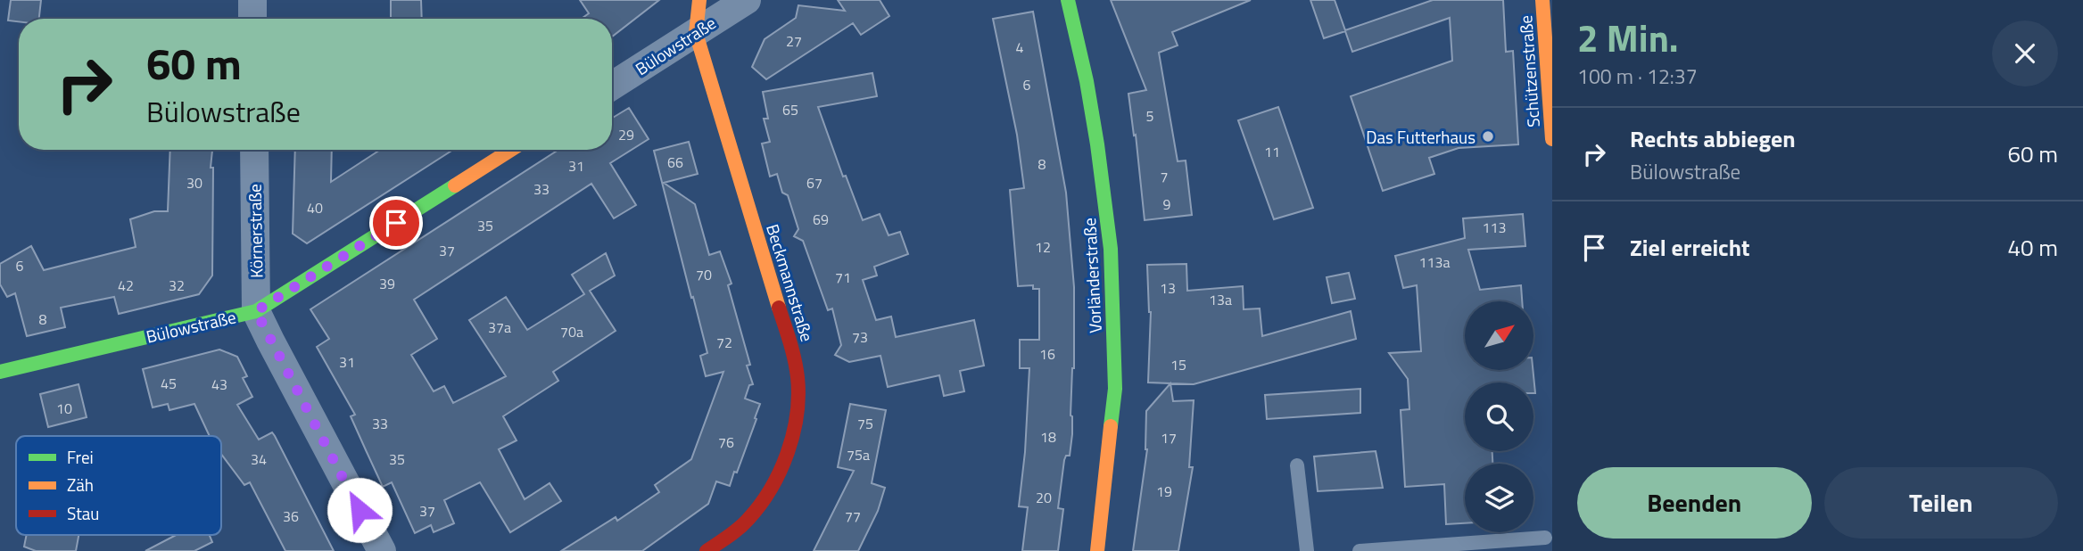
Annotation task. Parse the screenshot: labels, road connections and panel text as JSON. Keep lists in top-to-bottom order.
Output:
{
  "streets": {
    "street": [
      "Bülowstraße",
      "Schützenstraße",
      "Körnerstraße",
      "Vorländerstraße",
      "Beckmannstraße"
    ]
  },
  "crossings": [
    ["Bülowstraße", "Körnerstraße"],
    ["Bülowstraße", "Beckmannstraße"]
  ],
  "places": ["Das Futterhaus"],
  "house_numbers": [
    "27",
    "4",
    "6",
    "65",
    "5",
    "29",
    "11",
    "66",
    "8",
    "31",
    "7",
    "30",
    "67",
    "33",
    "9",
    "40",
    "69",
    "35",
    "113",
    "12",
    "37",
    "113a",
    "6",
    "70",
    "71",
    "39",
    "42",
    "32",
    "13",
    "13a",
    "8",
    "37a",
    "70a",
    "73",
    "72",
    "16",
    "31",
    "15",
    "45",
    "43",
    "10",
    "33",
    "75",
    "18",
    "17",
    "76",
    "75a",
    "34",
    "35",
    "19",
    "20",
    "37",
    "36",
    "77"
  ],
  "legend": ["Frei", "Zäh", "Stau"],
  "north": "top right",
  "page": {
    "heading": ["2 Min.", "100 m · 12:37"],
    "turn": ["60 m", "Bülowstraße"],
    "list": [
      {
        "name": "Rechts abbiegen",
        "note": "Bülowstraße",
        "value": "60 m"
      },
      {
        "name": "Ziel erreicht",
        "value": "40 m"
      }
    ],
    "buttons": ["Beenden", "Teilen"]
  }
}
